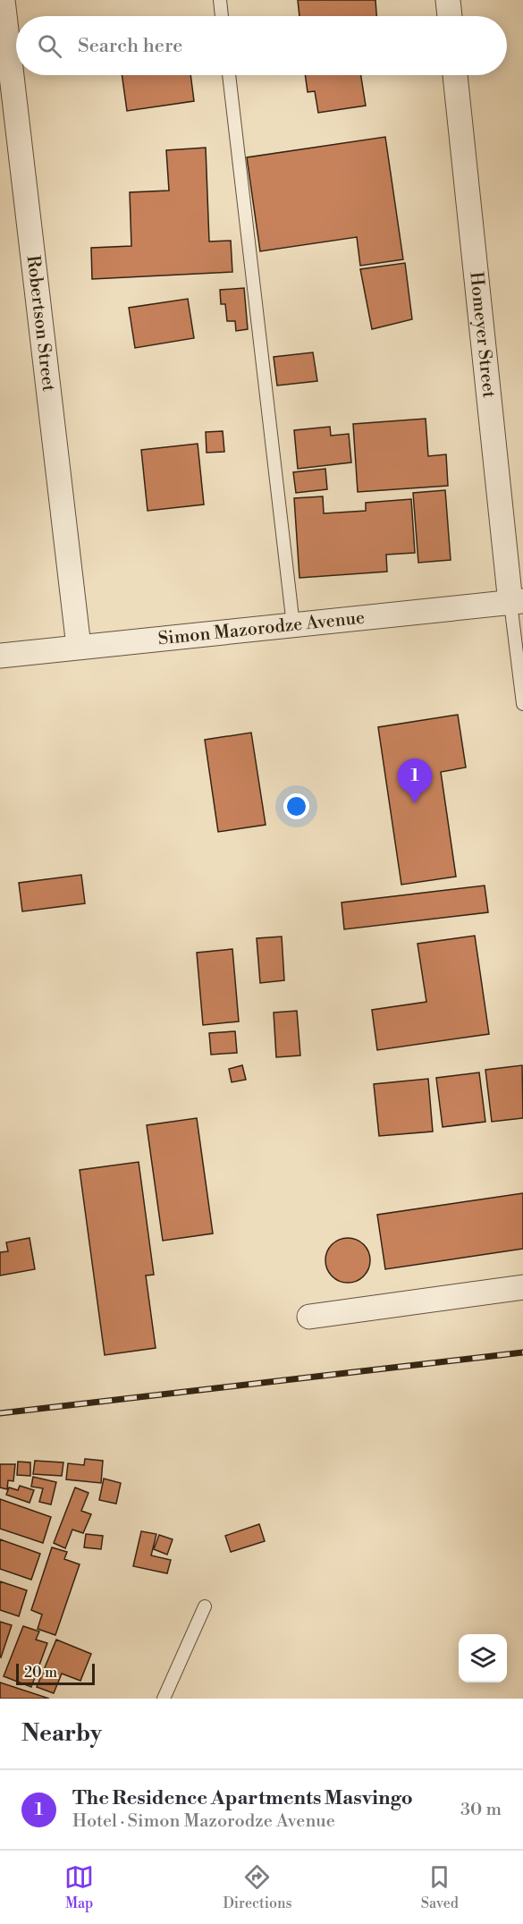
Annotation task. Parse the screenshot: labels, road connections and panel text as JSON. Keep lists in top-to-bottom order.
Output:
{
  "streets": {
    "street": ["Robertson Street", "Homeyer Street", "Simon Mazorodze Avenue"]
  },
  "crossings": [
    ["Robertson Street", "Simon Mazorodze Avenue"],
    ["Homeyer Street", "Simon Mazorodze Avenue"]
  ],
  "scale_bar": "20 m",
  "page": {
    "search": "Search here",
    "pins": "1",
    "scale": "20 m",
    "heading": "Nearby",
    "list": [
      {
        "mark": "1",
        "name": "The Residence Apartments Masvingo",
        "note": "Hotel · Simon Mazorodze Avenue",
        "value": "30 m"
      }
    ],
    "nav": ["Map", "Directions", "Saved"]
  }
}
